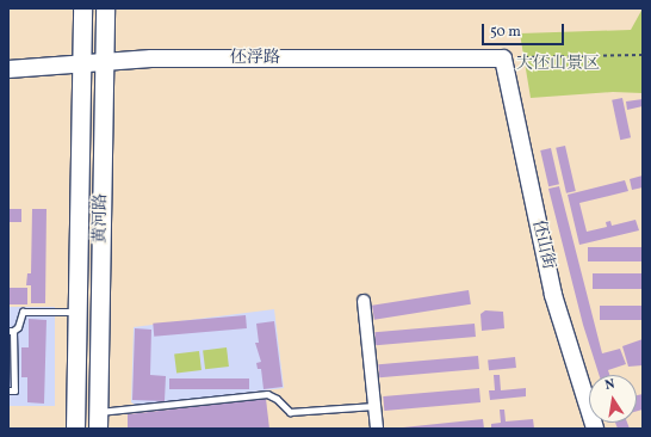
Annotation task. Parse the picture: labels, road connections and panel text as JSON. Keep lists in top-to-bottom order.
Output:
{
  "streets": {
    "main road": ["黄河路"],
    "street": ["伾浮路", "伾山街"]
  },
  "crossings": [
    ["伾浮路", "黄河路"],
    ["伾浮路", "伾山街"]
  ],
  "parks": ["大伾山景区"],
  "scale_bar": "50 m",
  "north": "top"
}
